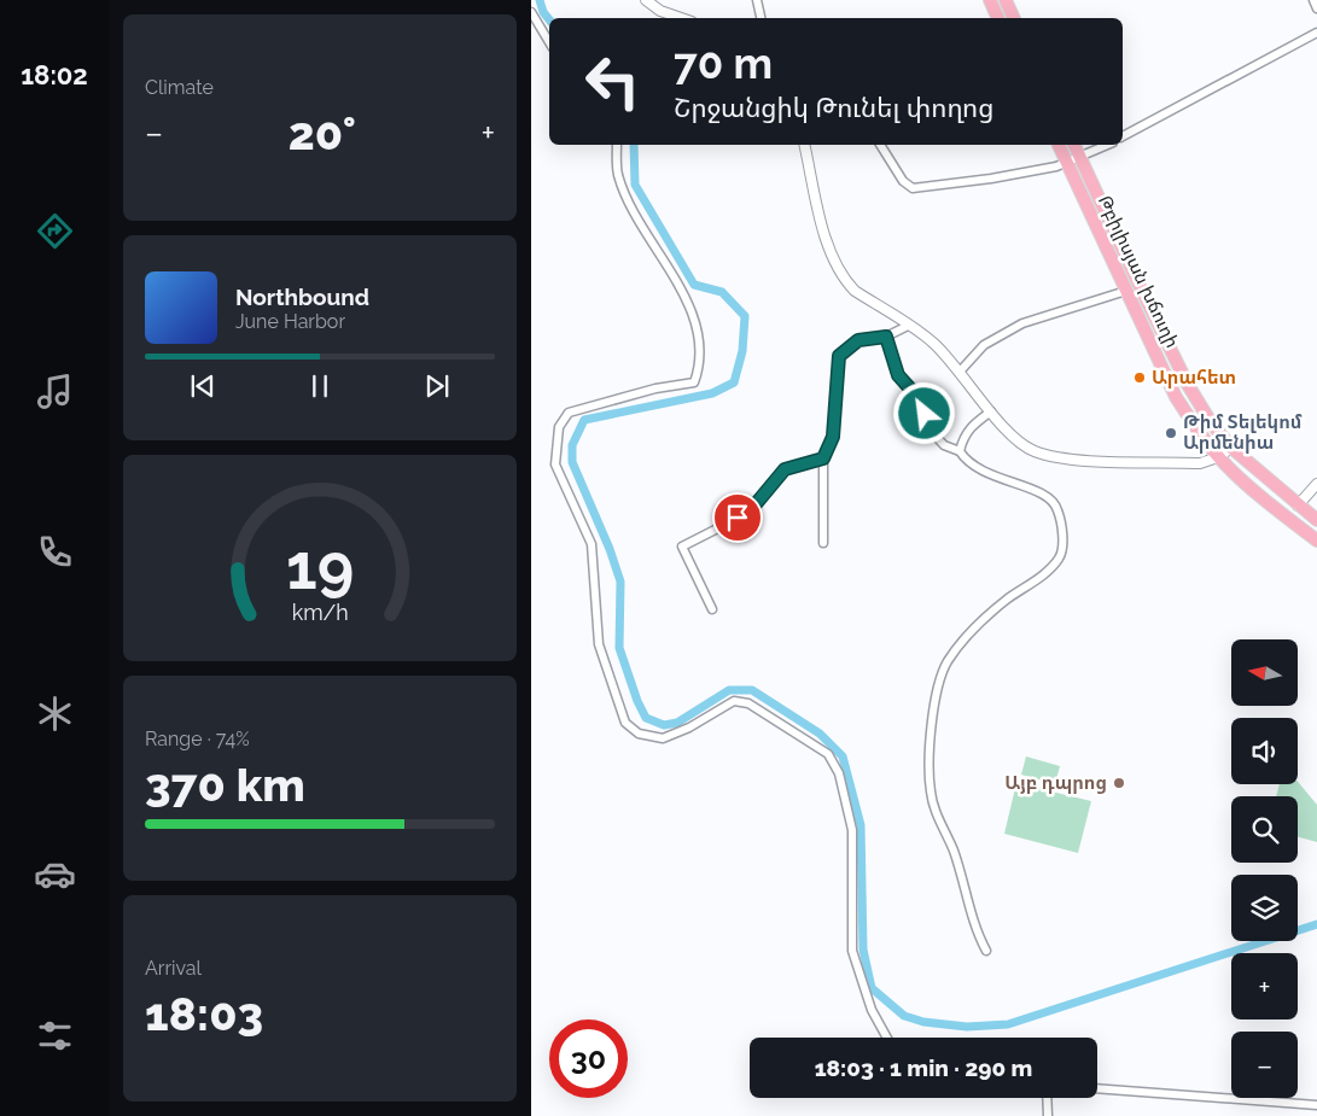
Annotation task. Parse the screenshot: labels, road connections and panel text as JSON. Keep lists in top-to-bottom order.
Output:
{
  "streets": {
    "main road": ["Թբիլիսյան խճուղի"]
  },
  "places": ["Արահետ", "Թիմ Տելեկոմ Արմենիա", "Այբ դպրոց"],
  "north": "left",
  "page": {
    "tabs": "18:02",
    "tile": [
      "Climate",
      ["Range · 74%", "370 km"],
      ["Arrival", "18:03"]
    ],
    "turn": ["70 m", "Շրջանցիկ Թունել փողոց"],
    "heat": ["−", "20°", "+"],
    "song": ["Northbound", "June Harbor"],
    "map_buttons": ["+", "−"],
    "limit": "30",
    "trip": "18:03 · 1 min · 290 m",
    "gauge": ["19", "km/h"]
  }
}
